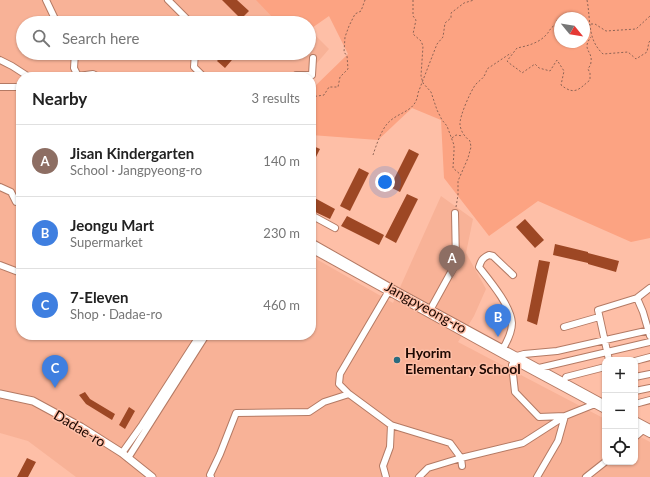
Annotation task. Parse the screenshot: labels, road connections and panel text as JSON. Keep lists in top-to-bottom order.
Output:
{
  "streets": {
    "main road": ["Dadae-ro"],
    "street": ["Jangpyeong-ro"]
  },
  "places": ["Hyorim Elementary School"],
  "north": "bottom right",
  "page": {
    "search": "Search here",
    "heading": ["Nearby", "3 results"],
    "list": [
      {
        "mark": "A",
        "name": "Jisan Kindergarten",
        "note": "School · Jangpyeong-ro",
        "value": "140 m"
      },
      {
        "mark": "B",
        "name": "Jeongu Mart",
        "note": "Supermarket",
        "value": "230 m"
      },
      {
        "mark": "C",
        "name": "7-Eleven",
        "note": "Shop · Dadae-ro",
        "value": "460 m"
      }
    ],
    "pins": ["A", "B", "C"],
    "map_buttons": ["+", "−"]
  }
}
